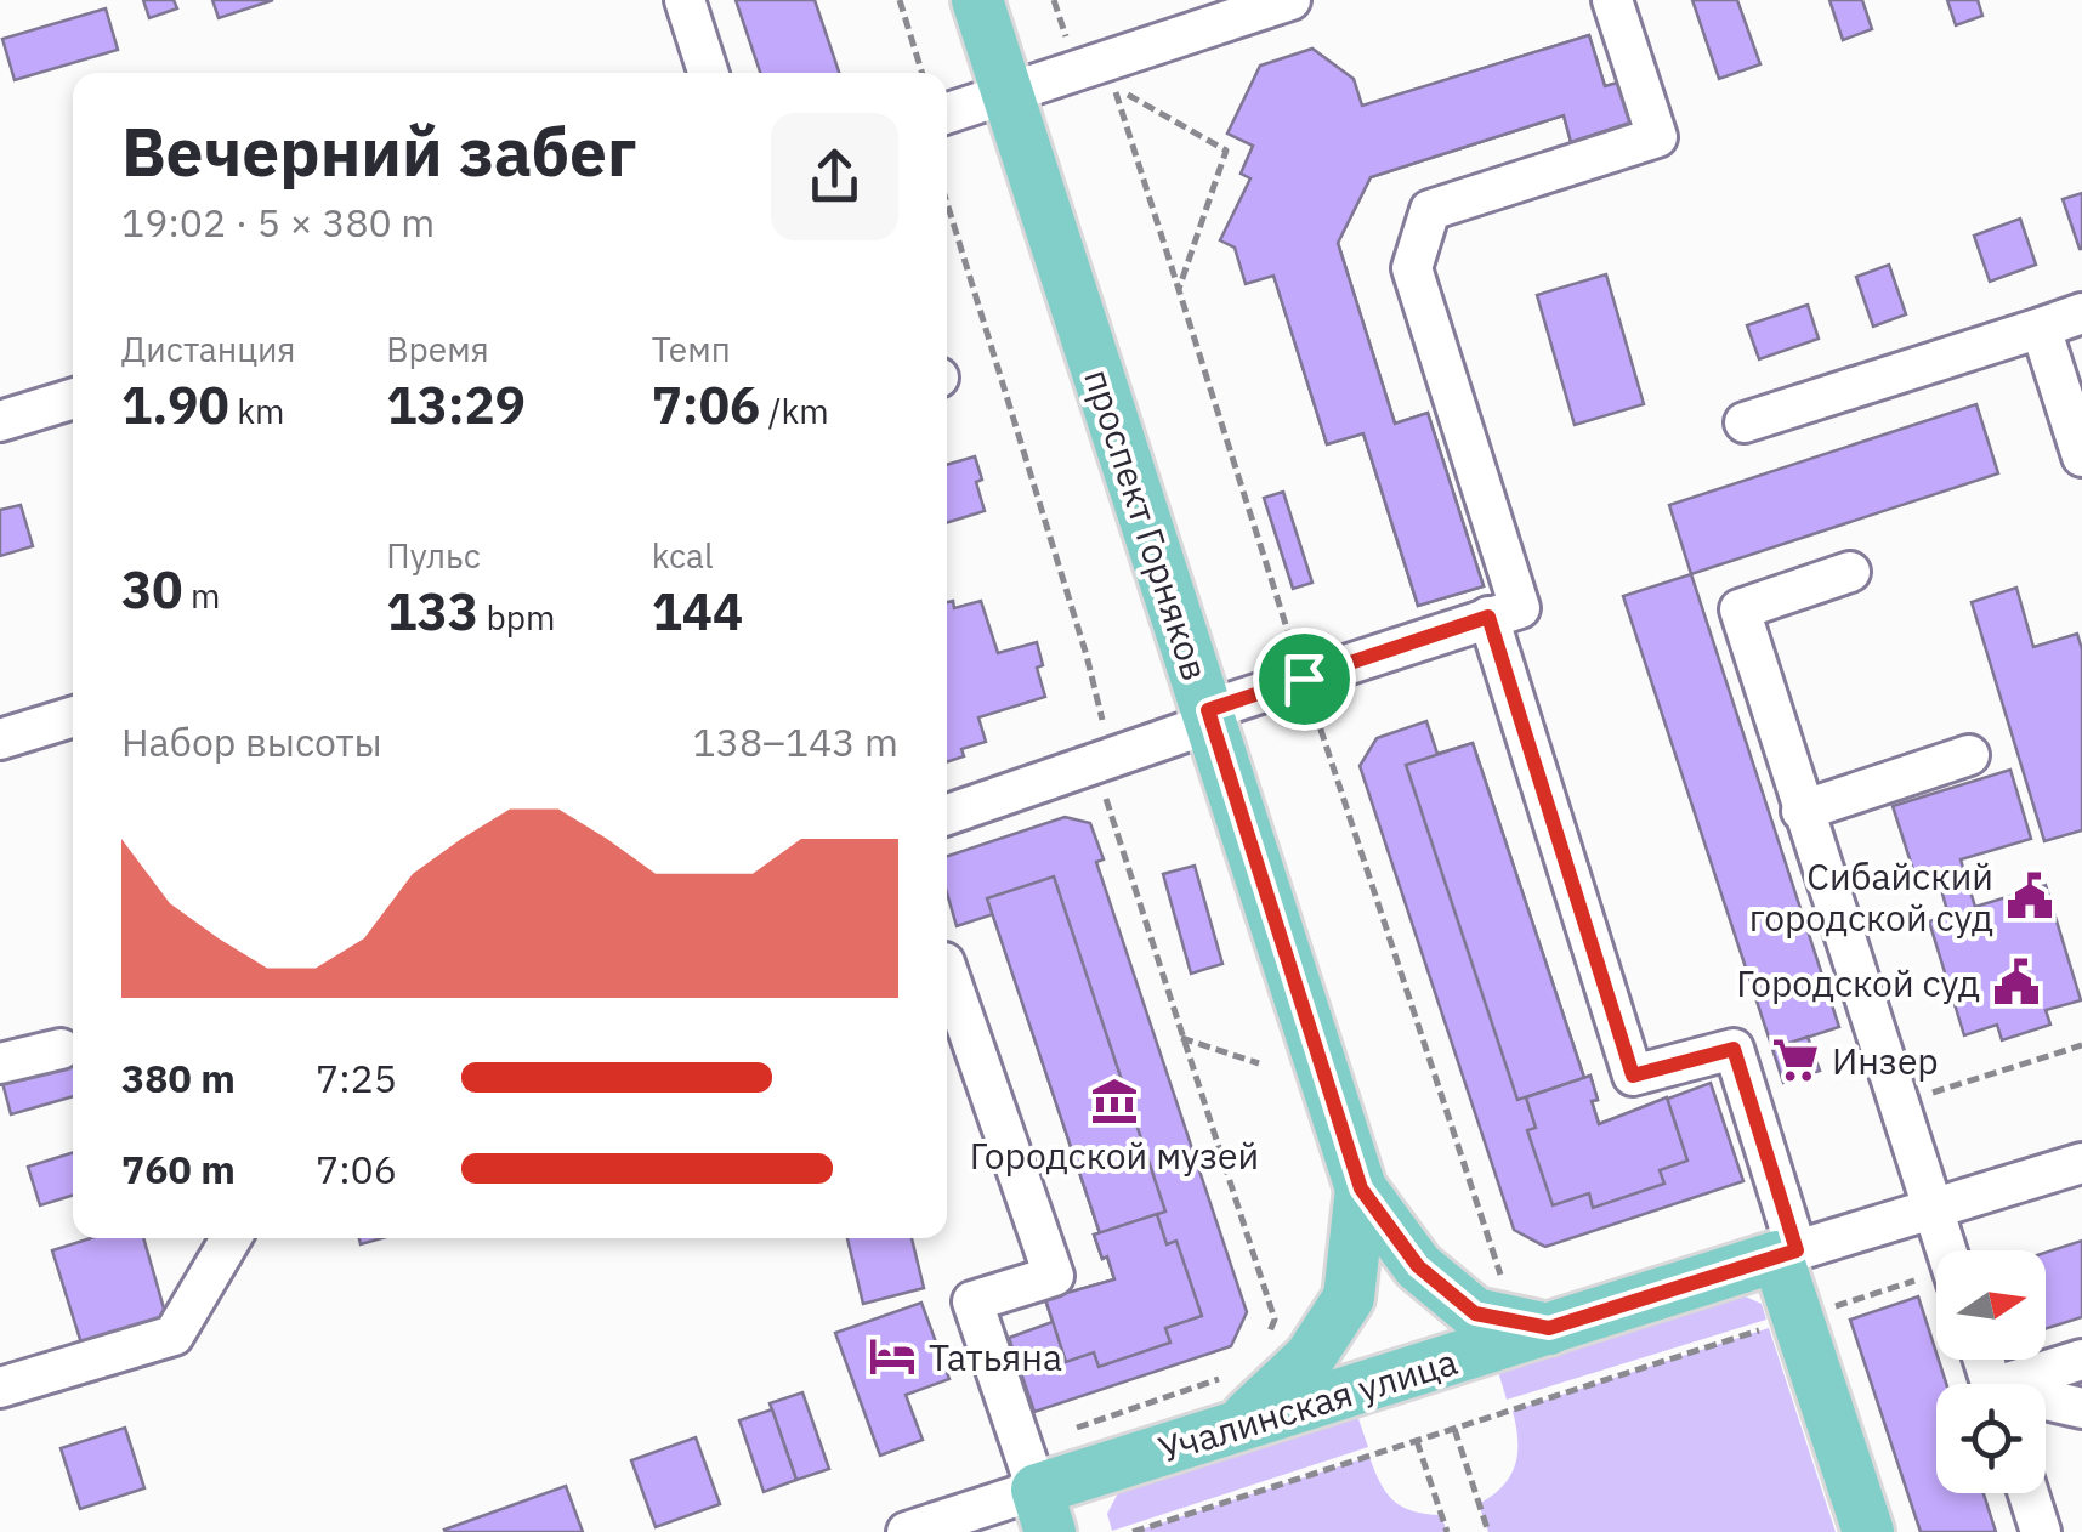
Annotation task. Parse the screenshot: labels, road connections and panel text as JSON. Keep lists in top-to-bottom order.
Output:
{
  "streets": {
    "main road": ["проспект Горняков", "Учалинская улица"]
  },
  "places": {
    "public building": ["Сибайский городской суд", "Городской суд"],
    "supermarket": ["Инзер"],
    "museum": ["Городской музей"],
    "hotel": ["Татьяна"]
  },
  "north": "right",
  "page": {
    "heading": ["Вечерний забег", "19:02 · 5 × 380 m"],
    "stats": [
      ["Дистанция", "1.90 km"],
      ["Время", "13:29"],
      ["Темп", "7:06 /km"],
      ["30 m"],
      ["Пульс", "133 bpm"],
      ["kcal", "144"]
    ],
    "chart": ["Набор высоты", "138–143 m"],
    "list": [
      {
        "name": "380 m",
        "note": "7:25"
      },
      {
        "name": "760 m",
        "note": "7:06"
      }
    ]
  }
}
